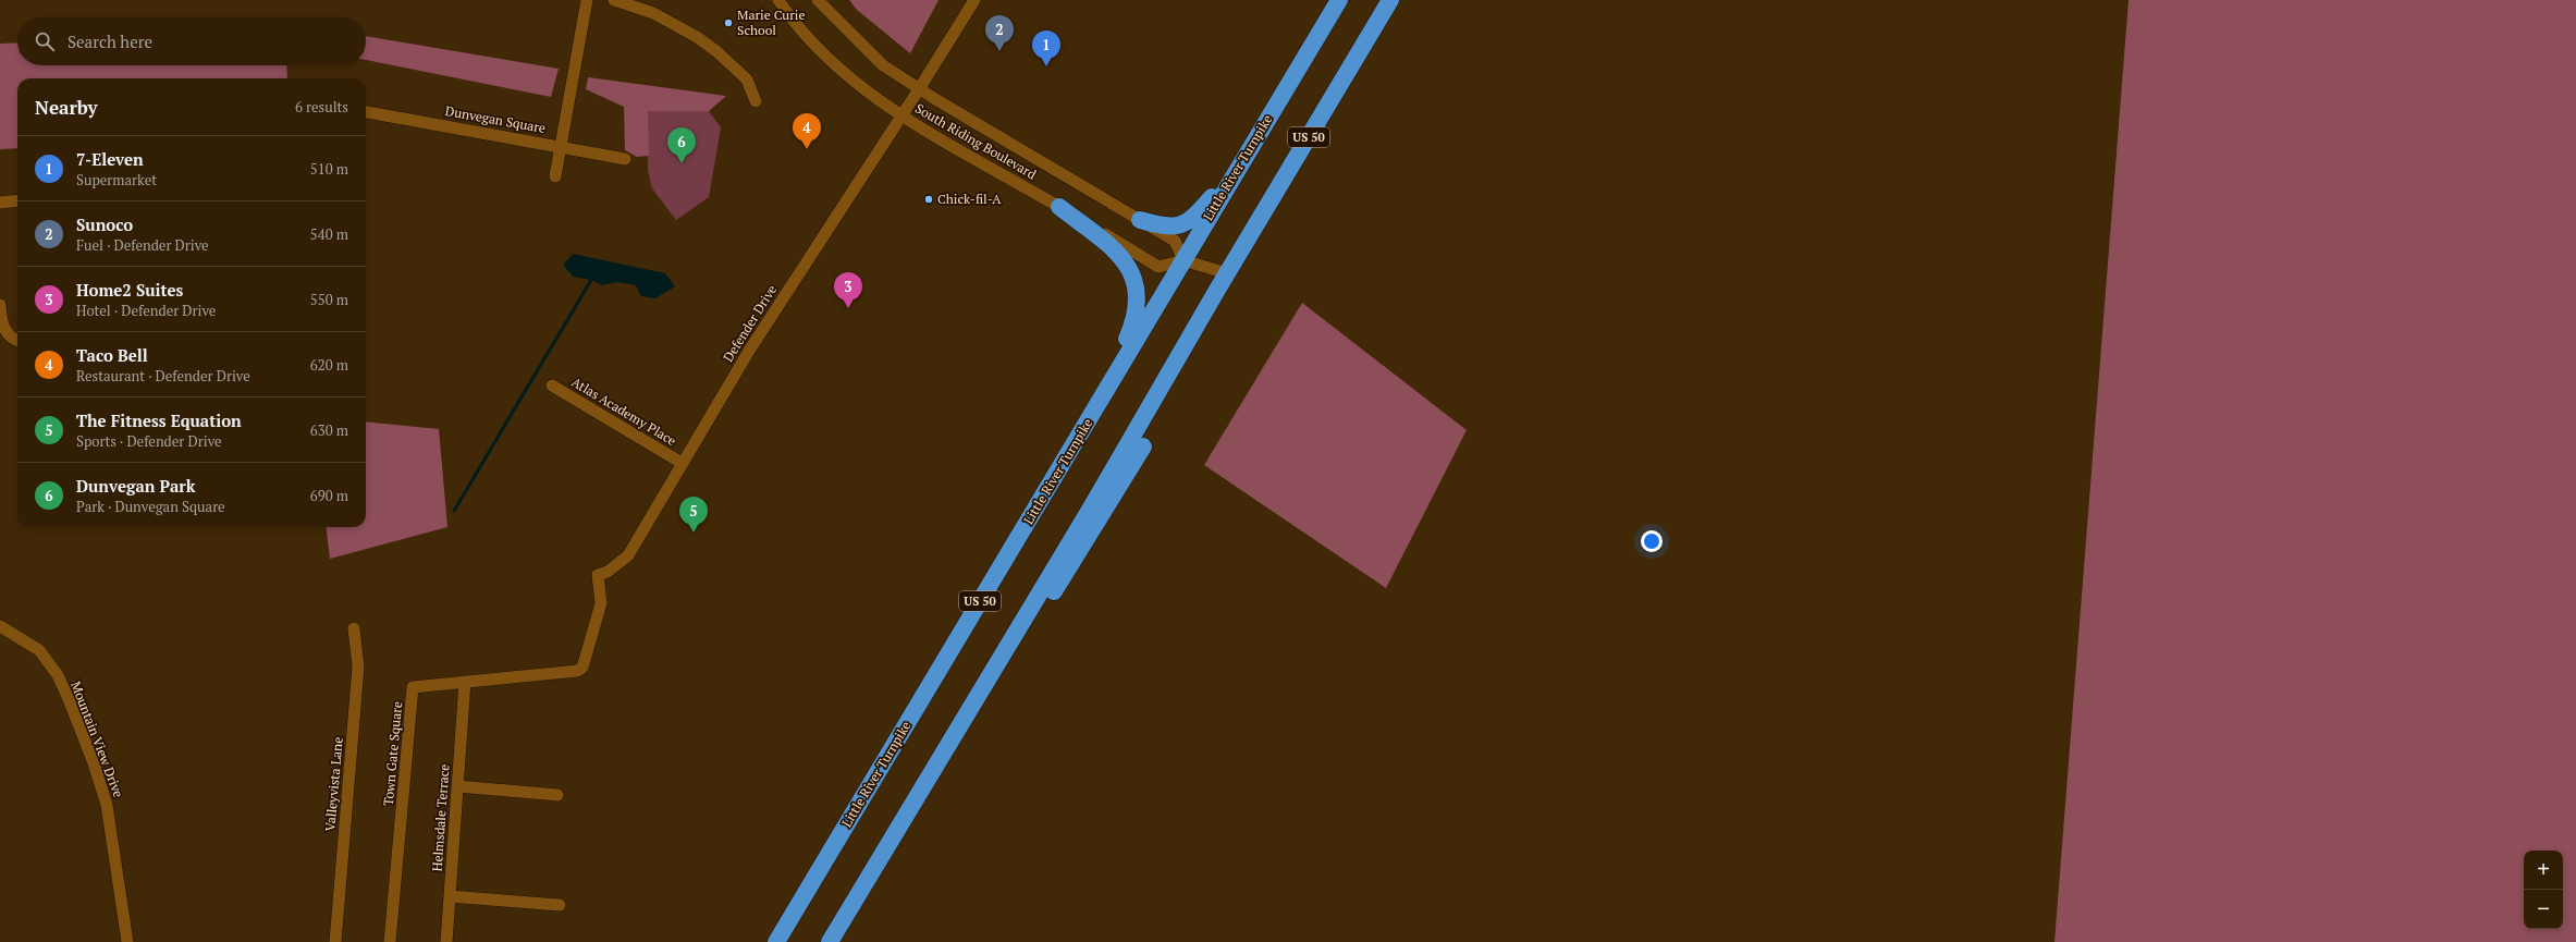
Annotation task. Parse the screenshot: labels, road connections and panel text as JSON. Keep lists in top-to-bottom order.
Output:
{
  "streets": {
    "highway": ["US 50", "Little River Turnpike"],
    "street": [
      "Dunvegan Square",
      "South Riding Boulevard",
      "Defender Drive",
      "Atlas Academy Place",
      "Mountain View Drive",
      "Town Gate Square",
      "Valleyvista Lane",
      "Helmsdale Terrace"
    ]
  },
  "crossings": [
    ["US 50", "South Riding Boulevard"],
    ["South Riding Boulevard", "Little River Turnpike"],
    ["South Riding Boulevard", "Defender Drive"],
    ["Defender Drive", "Atlas Academy Place"],
    ["Defender Drive", "Town Gate Square"],
    ["Town Gate Square", "Helmsdale Terrace"]
  ],
  "places": ["Marie Curie School", "Chick-fil-A"],
  "page": {
    "pins": [
      "2",
      "1",
      "4",
      "6",
      "3",
      "5"
    ],
    "search": "Search here",
    "heading": ["Nearby", "6 results"],
    "list": [
      {
        "mark": "1",
        "name": "7-Eleven",
        "note": "Supermarket",
        "value": "510 m"
      },
      {
        "mark": "2",
        "name": "Sunoco",
        "note": "Fuel · Defender Drive",
        "value": "540 m"
      },
      {
        "mark": "3",
        "name": "Home2 Suites",
        "note": "Hotel · Defender Drive",
        "value": "550 m"
      },
      {
        "mark": "4",
        "name": "Taco Bell",
        "note": "Restaurant · Defender Drive",
        "value": "620 m"
      },
      {
        "mark": "5",
        "name": "The Fitness Equation",
        "note": "Sports · Defender Drive",
        "value": "630 m"
      },
      {
        "mark": "6",
        "name": "Dunvegan Park",
        "note": "Park · Dunvegan Square",
        "value": "690 m"
      }
    ],
    "map_buttons": ["+", "−"]
  }
}
